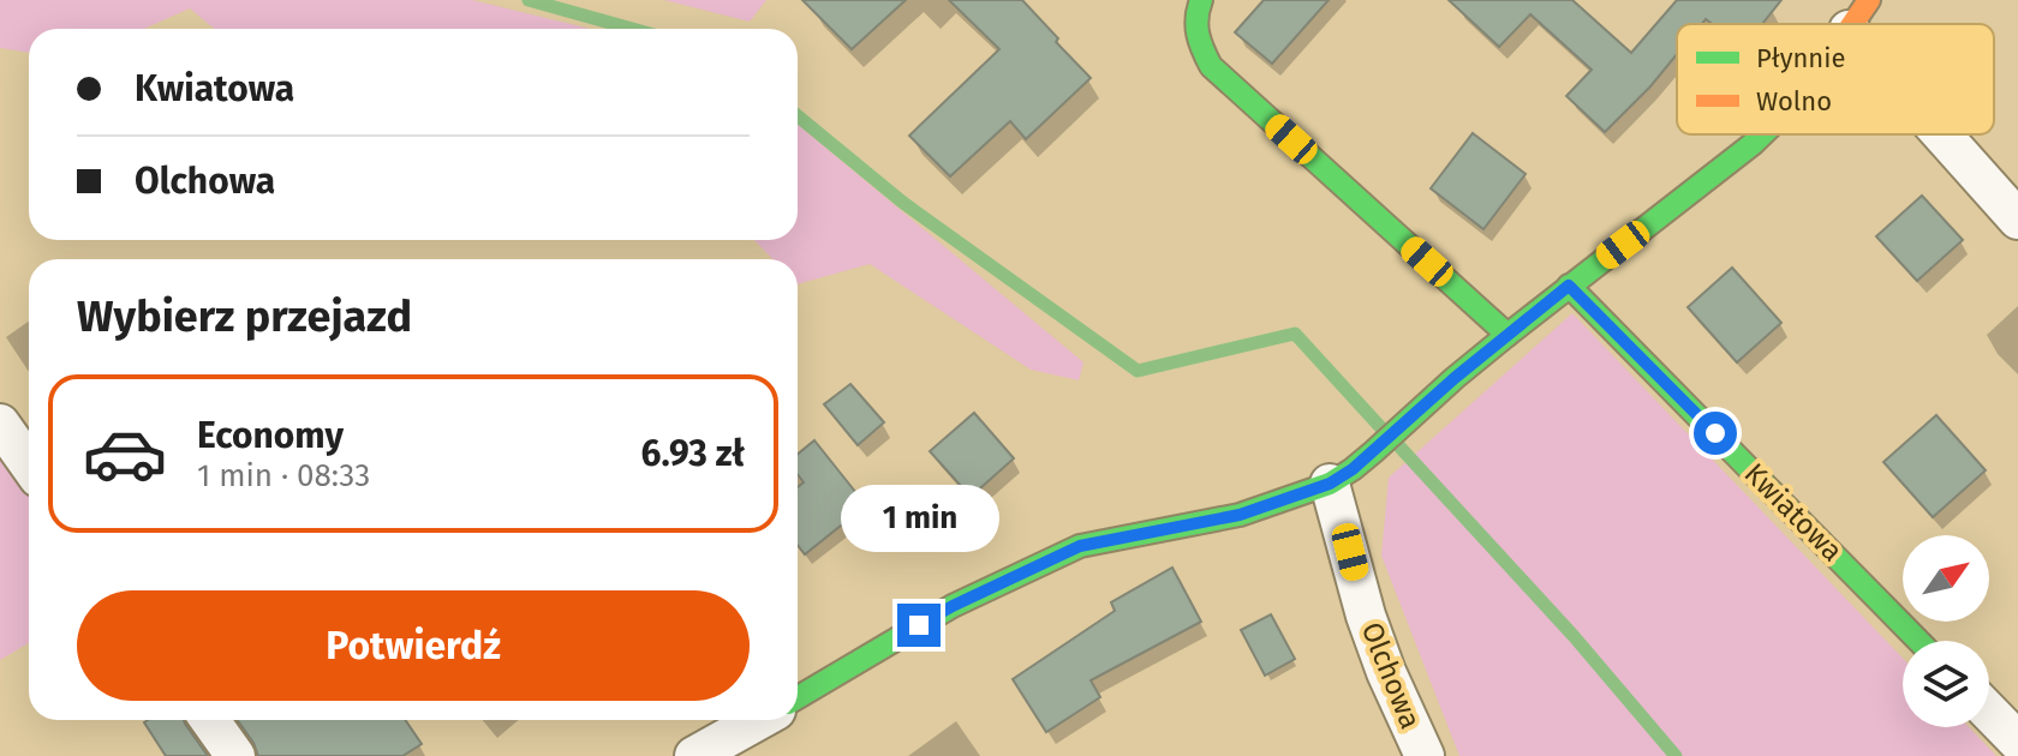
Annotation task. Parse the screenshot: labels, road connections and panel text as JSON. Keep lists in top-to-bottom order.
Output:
{
  "streets": {
    "street": ["Kwiatowa", "Olchowa"]
  },
  "legend": ["Płynnie", "Wolno"],
  "north": "top right",
  "page": {
    "banner": ["Kwiatowa", "Olchowa"],
    "heading": "Wybierz przejazd",
    "list": [
      {
        "name": "Economy",
        "note": "1 min · 08:33",
        "value": "6.93 zł"
      }
    ],
    "bubble": "1 min",
    "buttons": "Potwierdź"
  }
}
